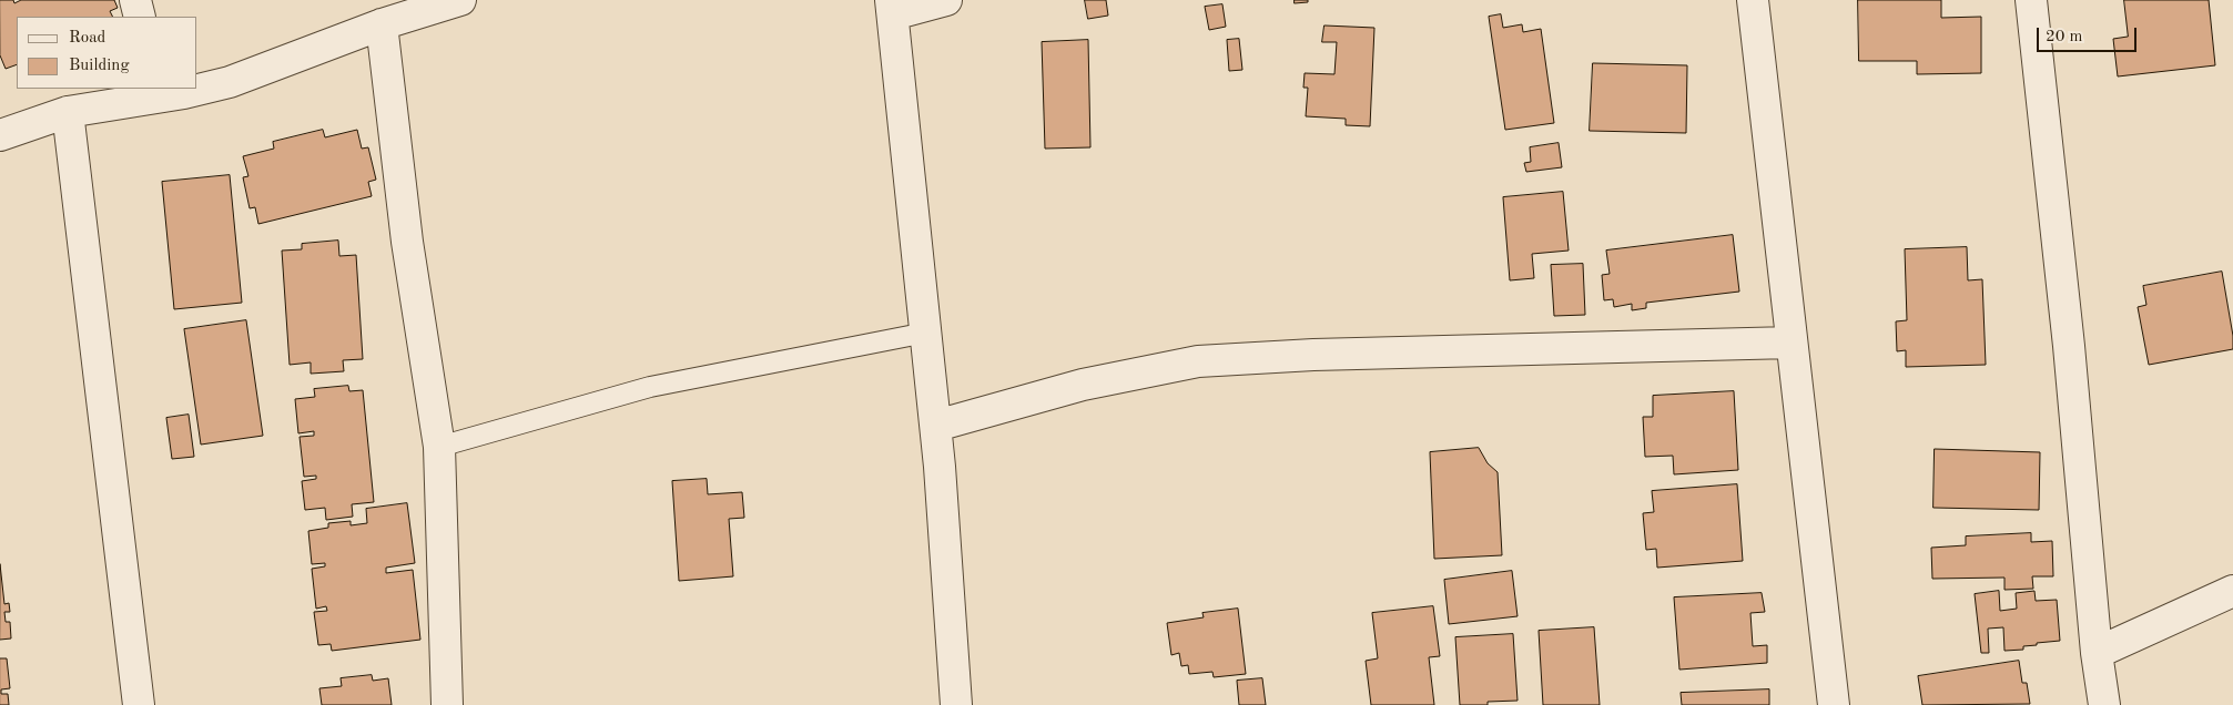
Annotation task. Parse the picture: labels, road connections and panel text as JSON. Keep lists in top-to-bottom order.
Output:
{
  "legend": ["Road", "Building"],
  "scale_bar": "20 m"
}
